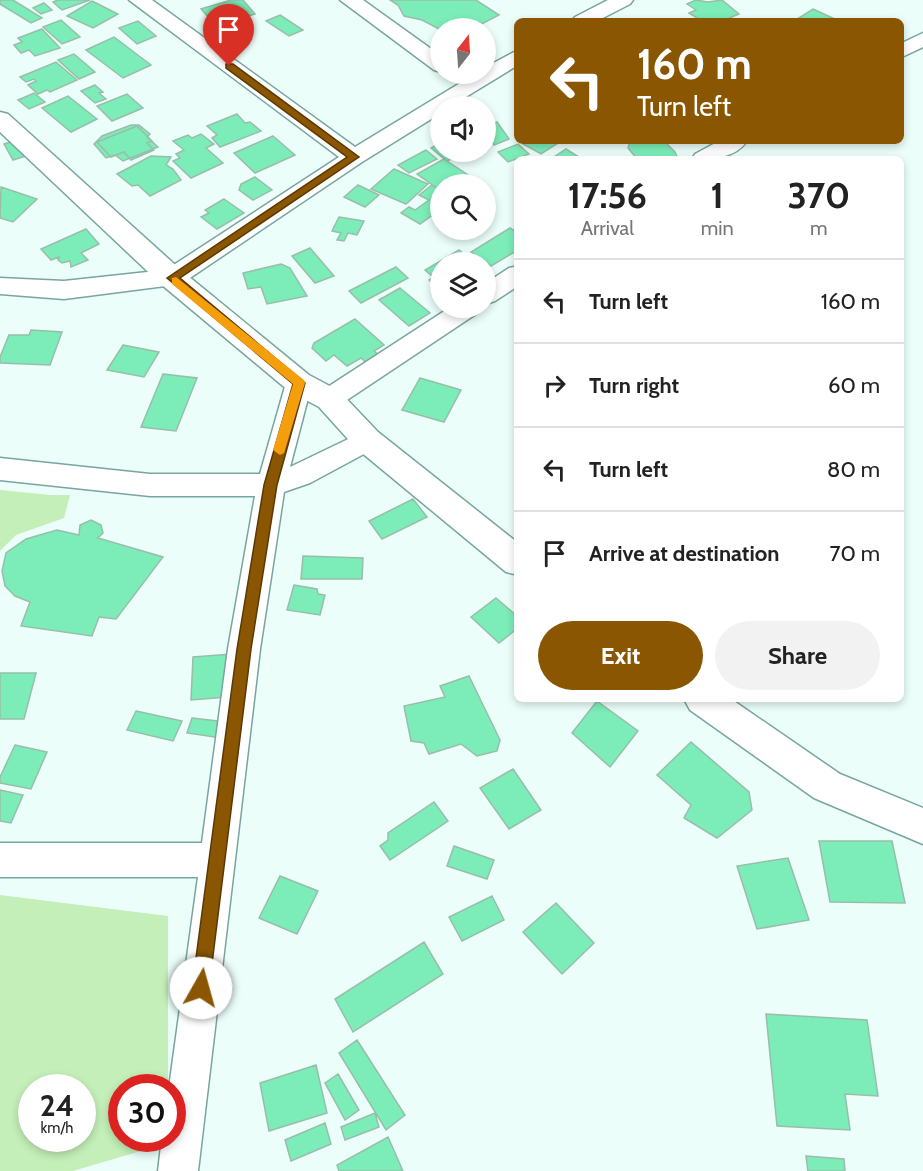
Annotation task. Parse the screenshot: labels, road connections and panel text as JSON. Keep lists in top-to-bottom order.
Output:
{
  "north": "top",
  "page": {
    "turn": ["160 m", "Turn left"],
    "eta": [
      "17:56",
      "Arrival",
      "1",
      "min",
      "370",
      "m"
    ],
    "list": [
      {
        "name": "Turn left",
        "value": "160 m"
      },
      {
        "name": "Turn right",
        "value": "60 m"
      },
      {
        "name": "Turn left",
        "value": "80 m"
      },
      {
        "name": "Arrive at destination",
        "value": "70 m"
      }
    ],
    "buttons": ["Exit", "Share"],
    "speed": "24 km/h",
    "limit": "30"
  }
}
